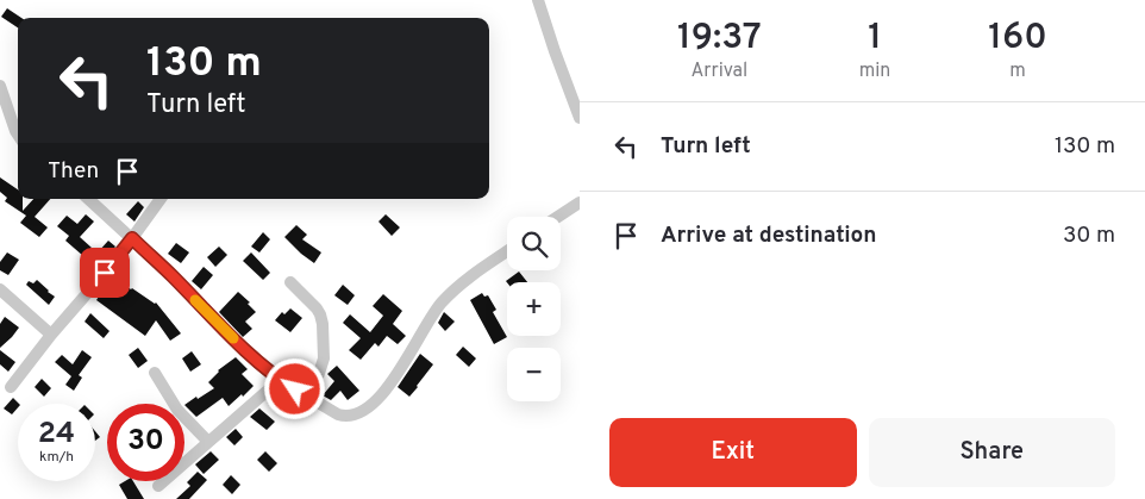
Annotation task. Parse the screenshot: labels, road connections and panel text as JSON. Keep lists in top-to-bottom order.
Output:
{
  "page": {
    "eta": [
      "19:37",
      "Arrival",
      "1",
      "min",
      "160",
      "m"
    ],
    "turn": ["130 m", "Turn left"],
    "list": [
      {
        "name": "Turn left",
        "value": "130 m"
      },
      {
        "name": "Arrive at destination",
        "value": "30 m"
      }
    ],
    "then": "Then",
    "map_buttons": ["+", "−"],
    "speed": "24 km/h",
    "limit": "30",
    "buttons": ["Exit", "Share"]
  }
}
